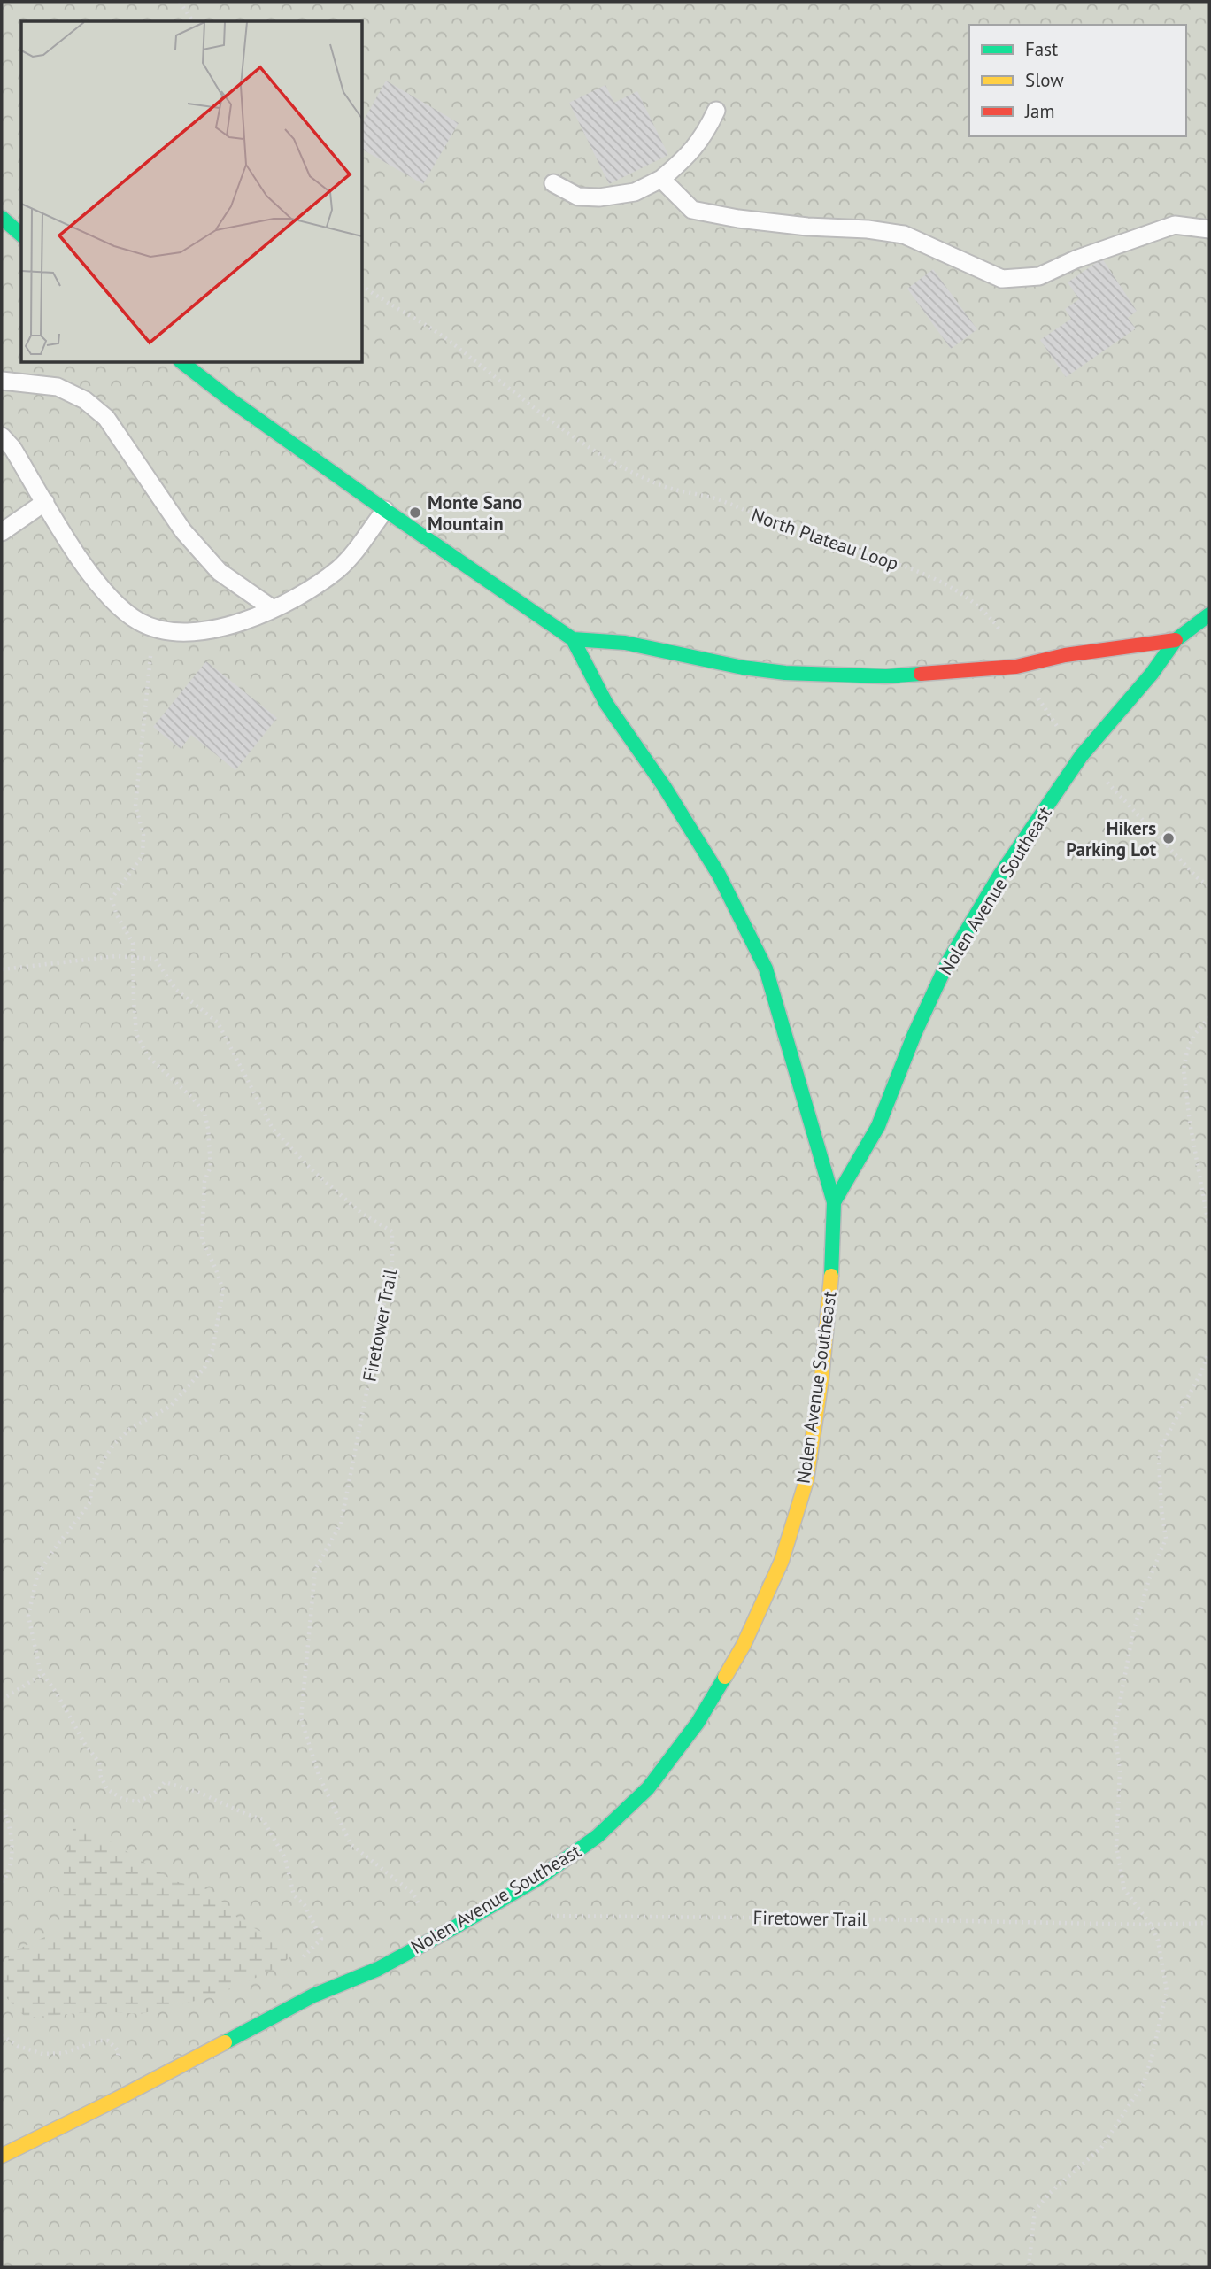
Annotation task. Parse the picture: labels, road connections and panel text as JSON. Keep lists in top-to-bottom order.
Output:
{
  "streets": {
    "street": ["Nolen Avenue Southeast"],
    "path": ["North Plateau Loop", "Firetower Trail"]
  },
  "crossings": [
    ["North Plateau Loop", "Nolen Avenue Southeast"]
  ],
  "places": ["Monte Sano Mountain", "Hikers Parking Lot"],
  "legend": ["Fast", "Slow", "Jam"]
}
